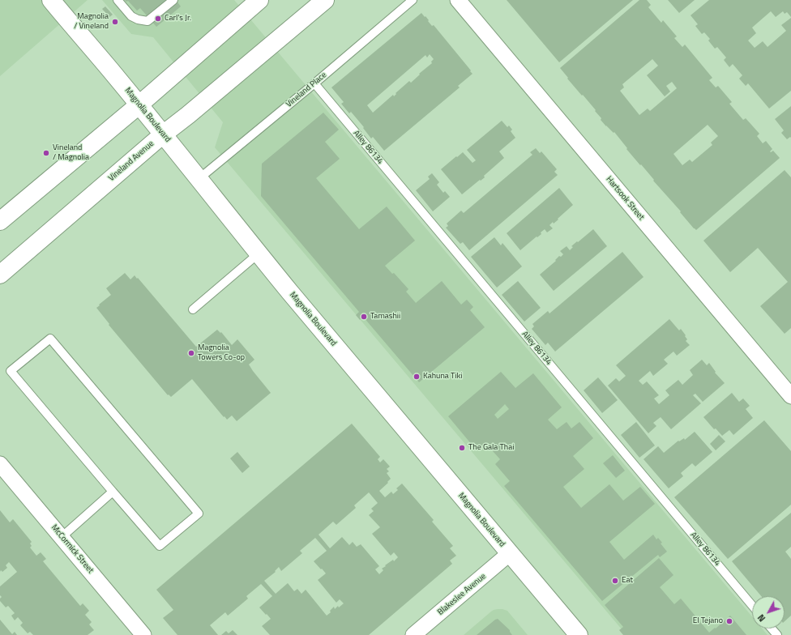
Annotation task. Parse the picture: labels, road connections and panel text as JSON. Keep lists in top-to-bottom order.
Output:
{
  "streets": {
    "main road": ["Magnolia Boulevard", "Vineland Avenue"],
    "street": ["Hartsook Street", "McCormick Street", "Blakeslee Avenue"],
    "lane": ["Vineland Place", "Alley 86134"]
  },
  "crossings": [
    ["Vineland Place", "Magnolia Boulevard"],
    ["Vineland Place", "Alley 86134"],
    ["Magnolia Boulevard", "Vineland Avenue"],
    ["Magnolia Boulevard", "Blakeslee Avenue"]
  ],
  "places": [
    "Carl's Jr.",
    "Magnolia / Vineland",
    "Vineland / Magnolia",
    "Tamashii",
    "Magnolia Towers Co-op",
    "Kahuna Tiki",
    "The Gala Thai",
    "Eat",
    "El Tejano"
  ],
  "north": "bottom left"
}
